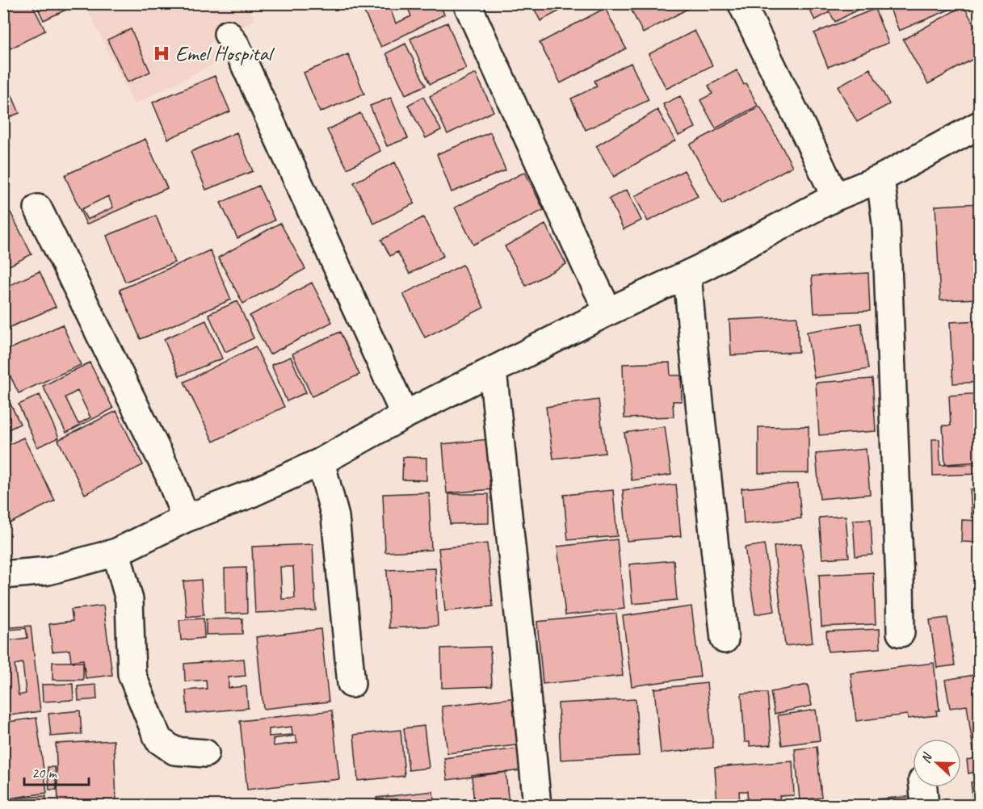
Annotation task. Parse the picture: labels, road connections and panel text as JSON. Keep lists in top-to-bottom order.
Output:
{
  "places": {
    "hospital": ["Emel Hospital"]
  },
  "scale_bar": "20 m",
  "north": "left"
}
